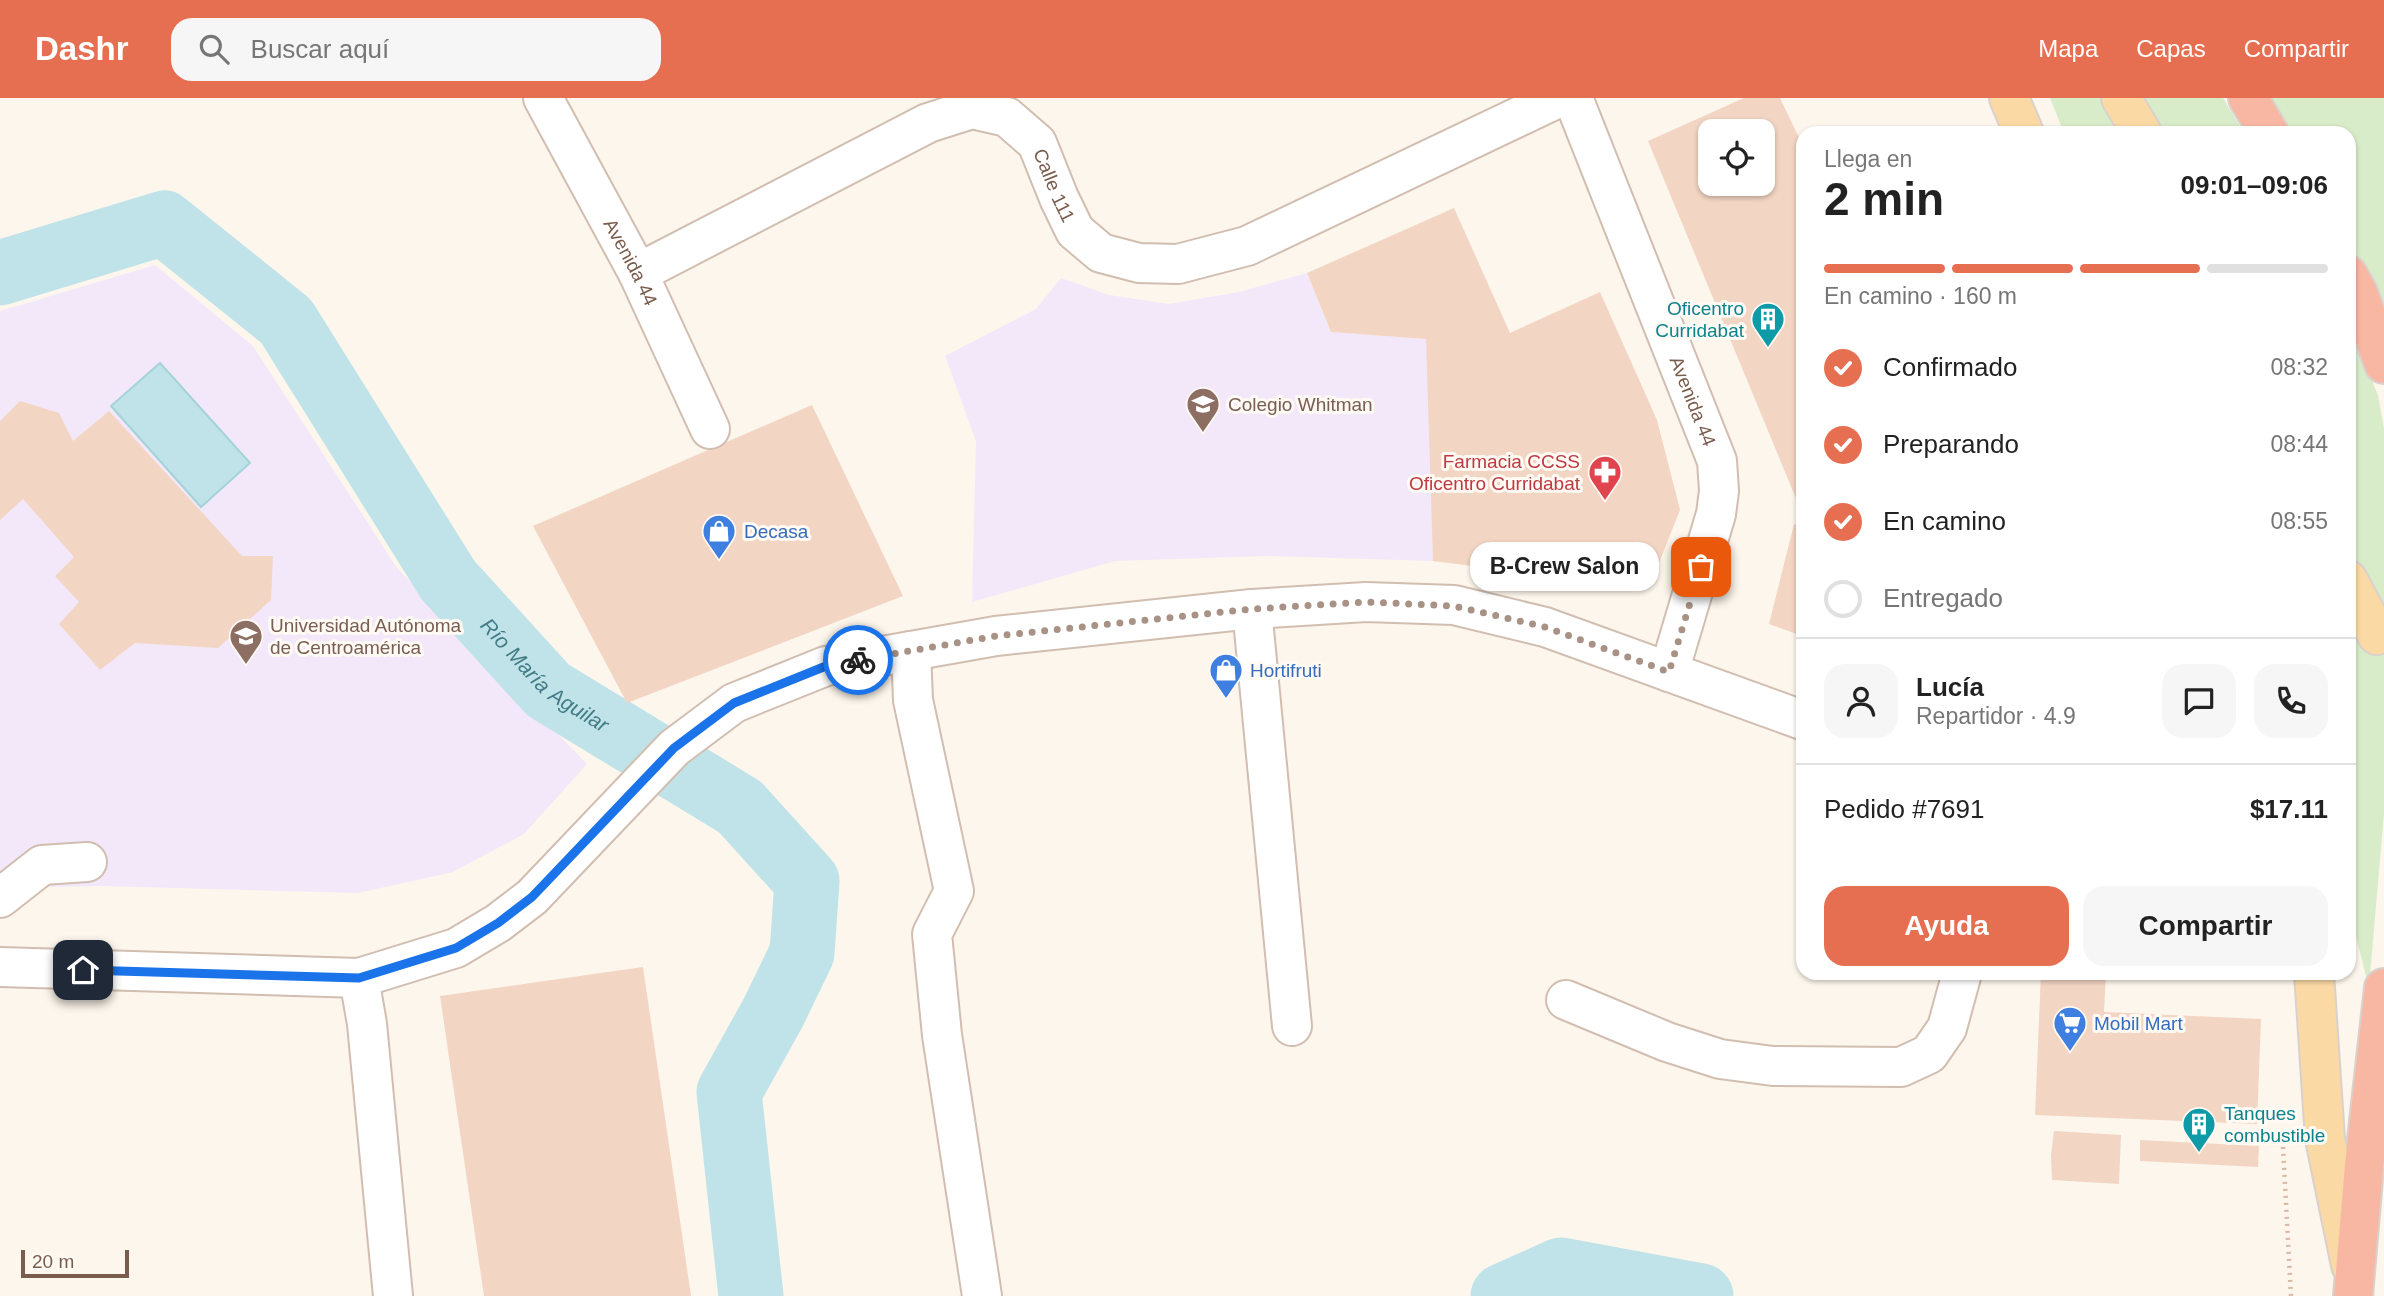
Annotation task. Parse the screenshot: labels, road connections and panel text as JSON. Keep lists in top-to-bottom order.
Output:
{
  "streets": {
    "street": ["Calle 111", "Avenida 44"]
  },
  "crossings": [
    ["Calle 111", "Avenida 44"]
  ],
  "water": ["Río María Aguilar"],
  "places": {
    "building": ["Oficentro Curridabat", "Tanques combustible"],
    "school or university": ["Colegio Whitman", "Universidad Autónoma de Centroamérica"],
    "pharmacy": ["Farmacia CCSS Oficentro Curridabat"],
    "shop": ["Decasa", "Hortifruti"],
    "other": ["B-Crew Salon"],
    "supermarket": ["Mobil Mart"]
  },
  "scale_bar": "20 m",
  "page": {
    "header": "Dashr",
    "search": "Buscar aquí",
    "nav": ["Mapa", "Capas", "Compartir"],
    "heading": ["2 min", "Llega en", "09:01–09:06"],
    "panel": [
      "Lucía",
      "Repartidor · 4.9",
      "Pedido #7691",
      "$17.11"
    ],
    "bar": "En camino · 160 m",
    "list": [
      ["Confirmado", "08:32"],
      ["Preparando", "08:44"],
      ["En camino", "08:55"],
      "Entregado"
    ],
    "bubble": "B-Crew Salon",
    "buttons": ["Ayuda", "Compartir"],
    "scale": "20 m"
  }
}
